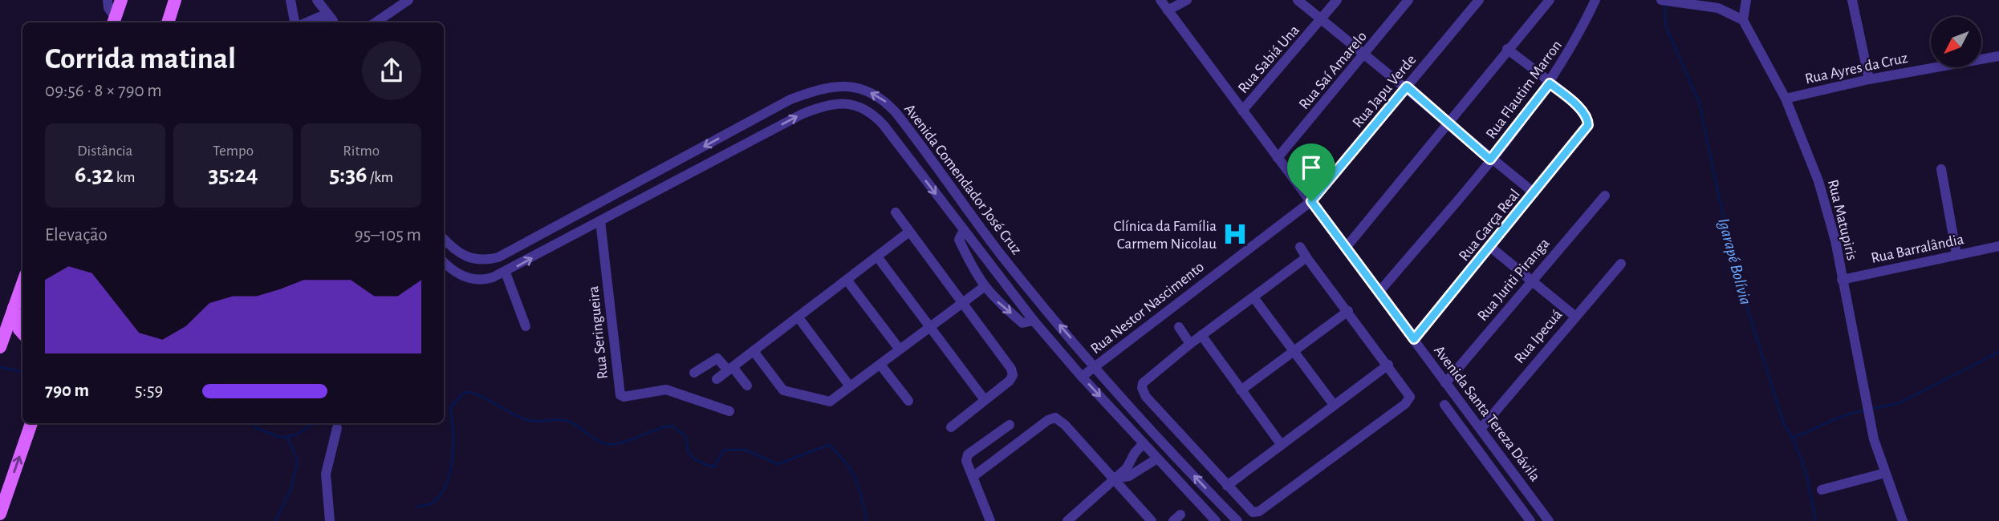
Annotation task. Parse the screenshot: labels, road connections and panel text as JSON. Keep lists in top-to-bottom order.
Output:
{
  "streets": {
    "street": [
      "Rua Sabiá Una",
      "Rua Ayres da Cruz",
      "Rua Saí Amarelo",
      "Rua Flautim Marron",
      "Rua Japu Verde",
      "Avenida Comendador José Cruz",
      "Rua Matupiris",
      "Rua Garça Real",
      "Rua Barralândia",
      "Rua Juriti Piranga",
      "Rua Nestor Nascimento",
      "Rua Seringueira",
      "Rua Ipecuá",
      "Avenida Santa Tereza Dávila"
    ]
  },
  "crossings": [
    ["Rua Sabiá Una", "Avenida Santa Tereza Dávila"],
    ["Rua Ayres da Cruz", "Rua Matupiris"],
    ["Rua Saí Amarelo", "Avenida Santa Tereza Dávila"],
    ["Rua Flautim Marron", "Rua Garça Real"],
    ["Rua Flautim Marron", "Avenida Santa Tereza Dávila"],
    ["Rua Japu Verde", "Rua Nestor Nascimento"],
    ["Rua Japu Verde", "Avenida Santa Tereza Dávila"],
    ["Avenida Comendador José Cruz", "Rua Nestor Nascimento"],
    ["Avenida Comendador José Cruz", "Rua Seringueira"],
    ["Rua Matupiris", "Rua Barralândia"],
    ["Rua Garça Real", "Avenida Santa Tereza Dávila"],
    ["Rua Juriti Piranga", "Avenida Santa Tereza Dávila"],
    ["Rua Nestor Nascimento", "Avenida Santa Tereza Dávila"],
    ["Rua Ipecuá", "Avenida Santa Tereza Dávila"]
  ],
  "water": ["Igarapé Bolívia"],
  "places": {
    "hospital": ["Clínica da Família Carmem Nicolau"]
  },
  "north": "bottom left",
  "page": {
    "heading": ["Corrida matinal", "09:56 · 8 × 790 m"],
    "stats": [
      ["Distância", "6.32 km"],
      ["Tempo", "35:24"],
      ["Ritmo", "5:36 /km"]
    ],
    "chart": ["Elevação", "95–105 m"],
    "list": [
      {
        "name": "790 m",
        "note": "5:59"
      }
    ]
  }
}
